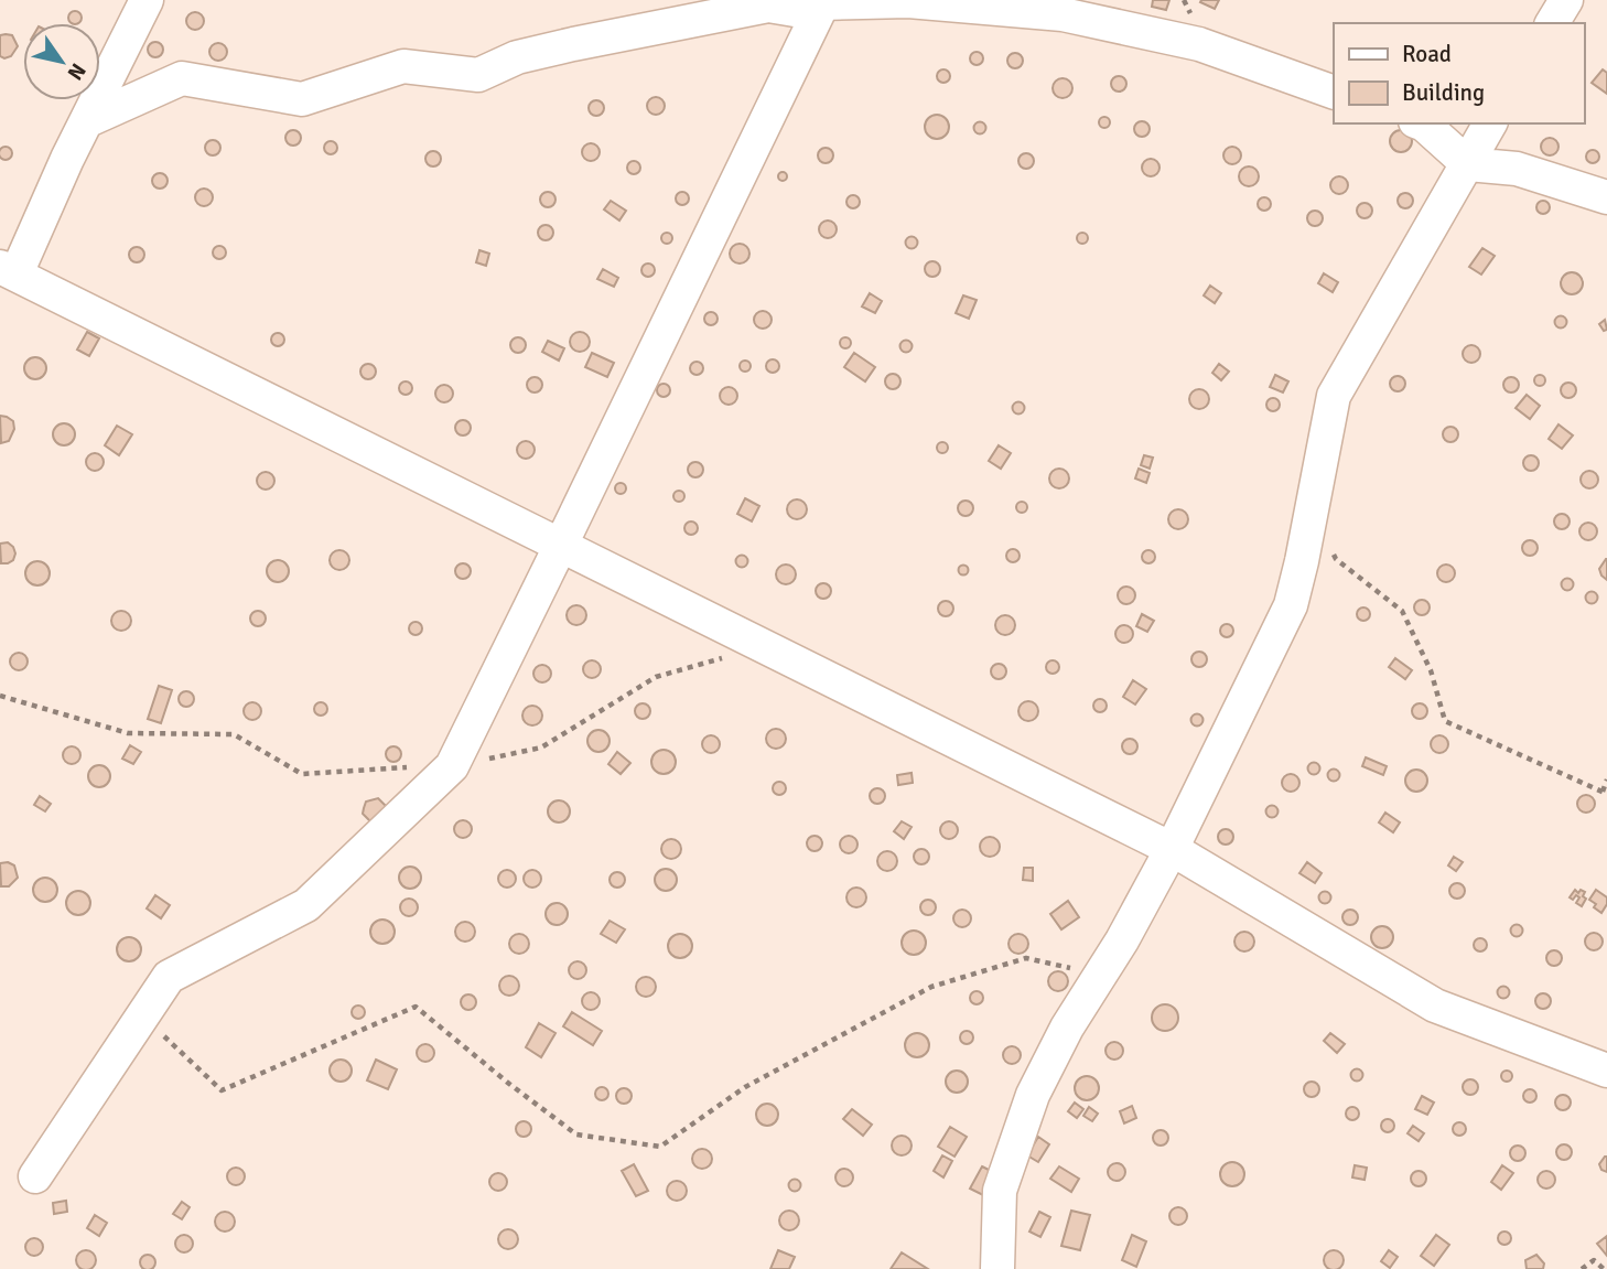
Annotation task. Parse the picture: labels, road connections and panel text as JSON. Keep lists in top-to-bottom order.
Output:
{
  "legend": ["Road", "Building"],
  "north": "bottom right"
}
